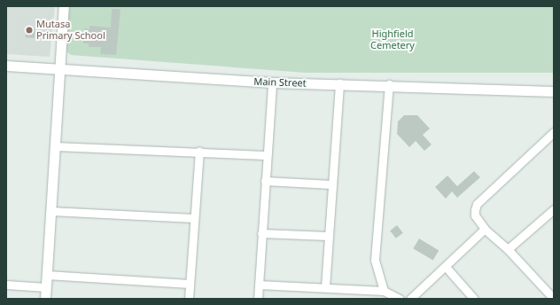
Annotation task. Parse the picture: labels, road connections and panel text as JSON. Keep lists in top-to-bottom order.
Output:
{
  "streets": {
    "street": ["Main Street"]
  },
  "parks": ["Highfield Cemetery"],
  "places": ["Mutasa Primary School"]
}
